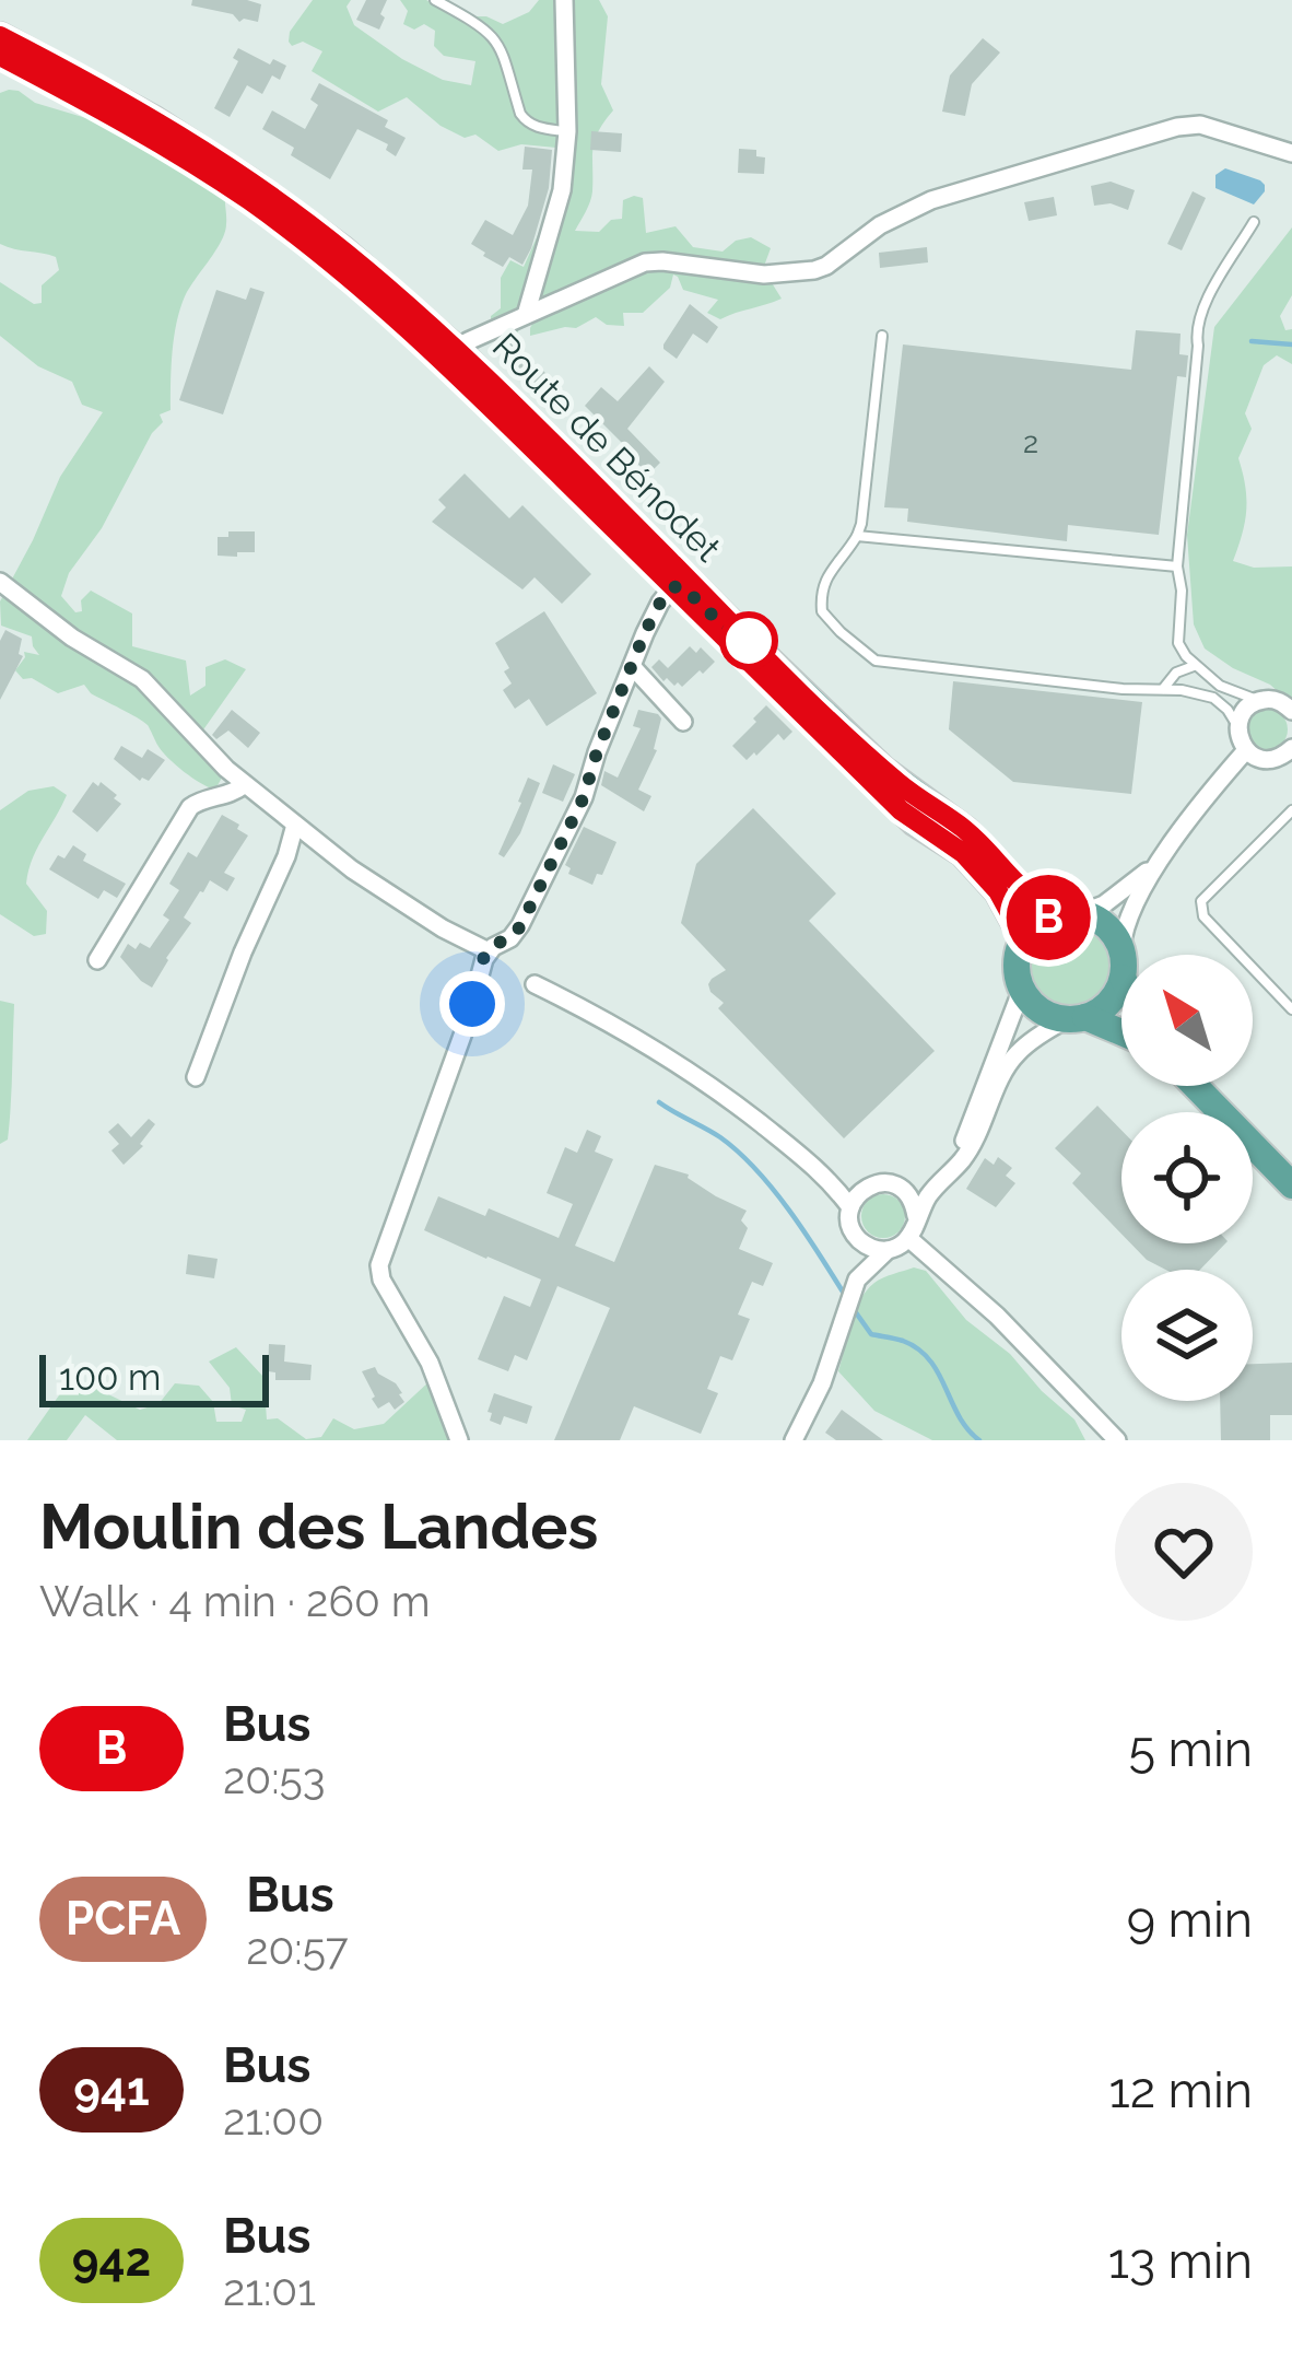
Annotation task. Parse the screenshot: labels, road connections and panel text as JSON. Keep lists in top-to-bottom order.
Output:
{
  "streets": {
    "main road": ["Route de Bénodet"]
  },
  "lines": ["bus line B"],
  "house_numbers": ["2"],
  "scale_bar": "100 m",
  "north": "top left",
  "page": {
    "on_map": "B",
    "scale": "100 m",
    "heading": ["Moulin des Landes", "Walk · 4 min · 260 m"],
    "list": [
      {
        "mark": "B",
        "name": "Bus",
        "note": "20:53",
        "value": "5 min"
      },
      {
        "mark": "PCFA",
        "name": "Bus",
        "note": "20:57",
        "value": "9 min"
      },
      {
        "mark": "941",
        "name": "Bus",
        "note": "21:00",
        "value": "12 min"
      },
      {
        "mark": "942",
        "name": "Bus",
        "note": "21:01",
        "value": "13 min"
      }
    ]
  }
}
